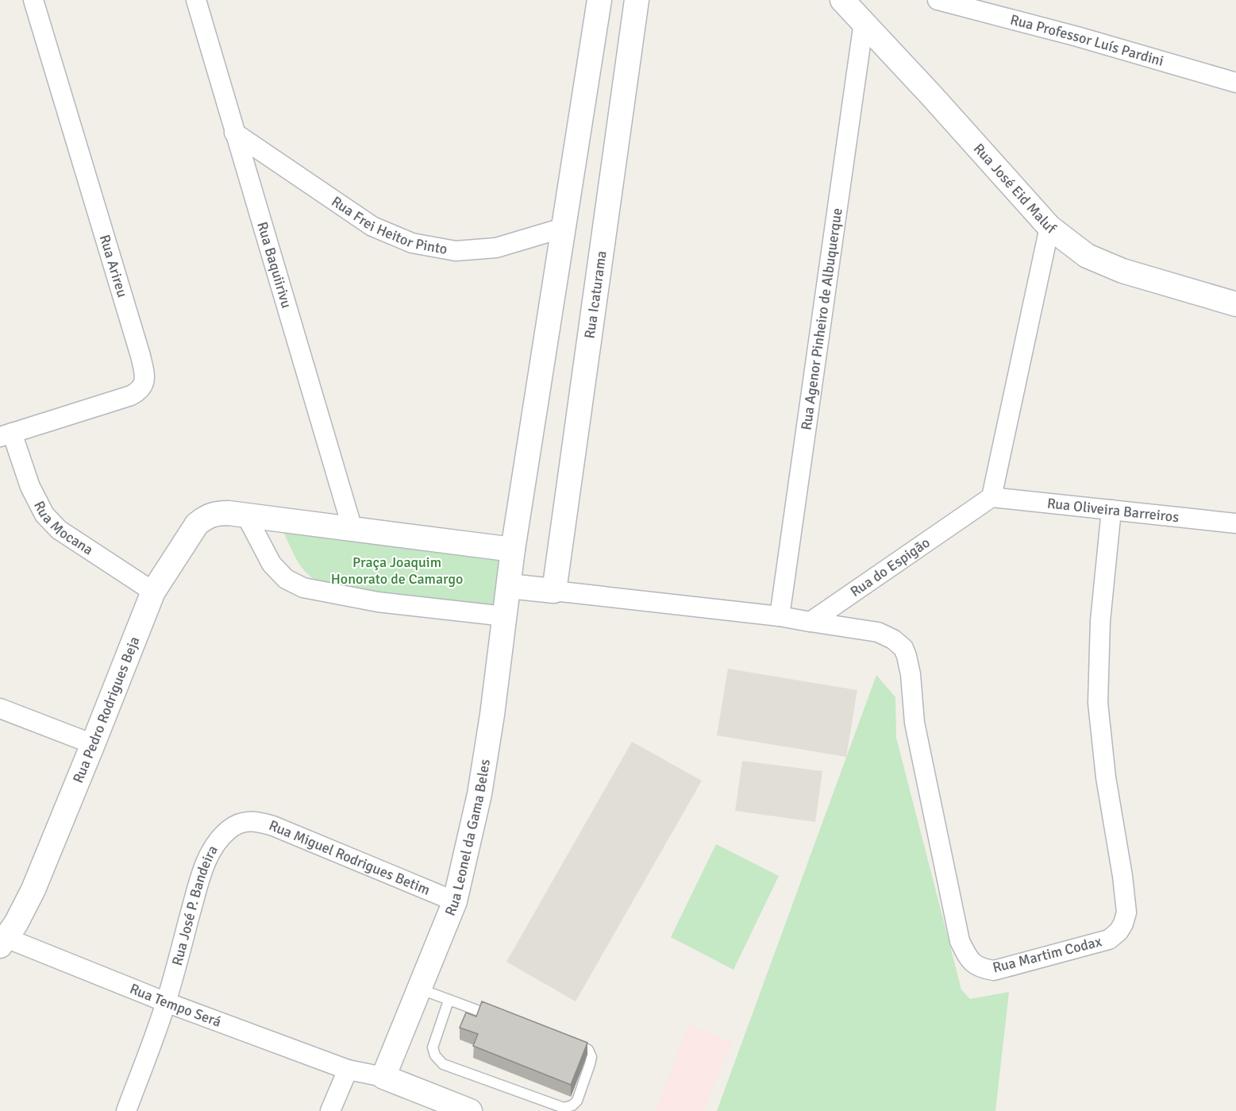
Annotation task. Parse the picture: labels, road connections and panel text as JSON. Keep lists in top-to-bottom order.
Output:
{
  "streets": {
    "street": [
      "Rua Professor Luís Pardini",
      "Rua José Eid Maluf",
      "Rua Frei Heitor Pinto",
      "Rua Baquiirivu",
      "Rua Arireu",
      "Rua Icaturama",
      "Rua Agenor Pinheiro de Albuquerque",
      "Rua Oliveira Barreiros",
      "Rua Mocana",
      "Rua do Espigão",
      "Rua Pedro Rodrigues Beja",
      "Rua Leonel da Gama Beles",
      "Rua Miguel Rodrigues Betim",
      "Rua José P. Bandeira",
      "Rua Martim Codax",
      "Rua Tempo Será"
    ]
  },
  "crossings": [
    ["Rua José Eid Maluf", "Rua Agenor Pinheiro de Albuquerque"],
    ["Rua Frei Heitor Pinto", "Rua Baquiirivu"],
    ["Rua Arireu", "Rua Mocana"],
    ["Rua Oliveira Barreiros", "Rua do Espigão"],
    ["Rua Oliveira Barreiros", "Rua Martim Codax"],
    ["Rua Mocana", "Rua Pedro Rodrigues Beja"],
    ["Rua do Espigão", "Rua Martim Codax"],
    ["Rua Pedro Rodrigues Beja", "Rua Tempo Será"],
    ["Rua Leonel da Gama Beles", "Rua Miguel Rodrigues Betim"],
    ["Rua Leonel da Gama Beles", "Rua Tempo Será"],
    ["Rua Miguel Rodrigues Betim", "Rua José P. Bandeira"],
    ["Rua José P. Bandeira", "Rua Tempo Será"]
  ],
  "parks": ["Praça Joaquim Honorato de Camargo"]
}
